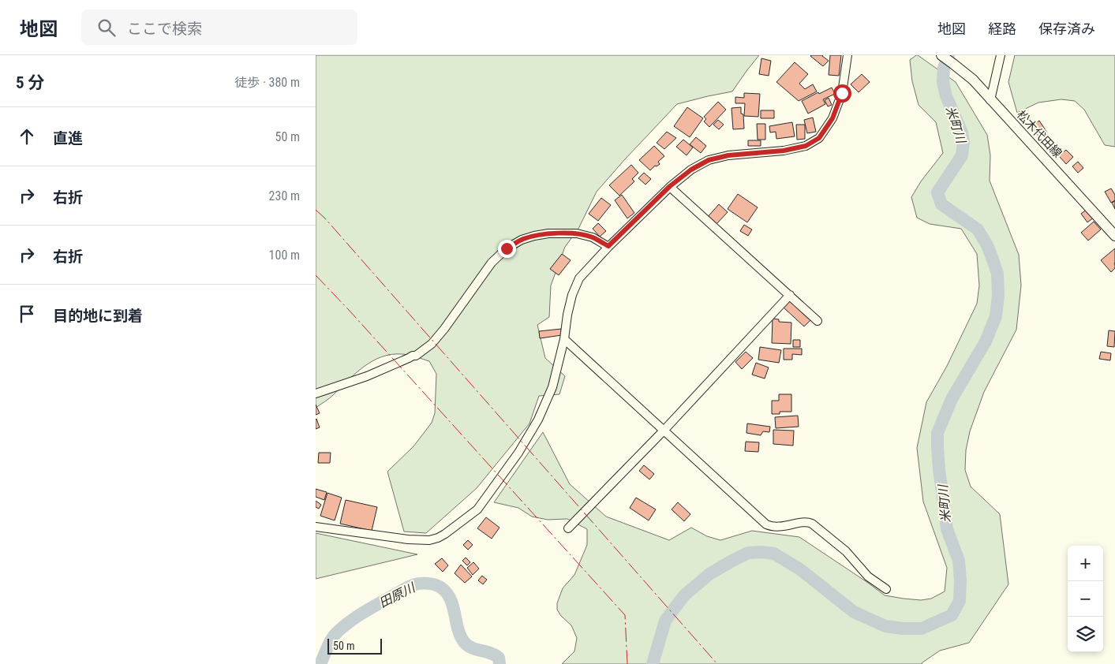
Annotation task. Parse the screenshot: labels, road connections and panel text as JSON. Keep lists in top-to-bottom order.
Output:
{
  "streets": {
    "main road": ["松木代田線"]
  },
  "water": ["米町川", "田原川"],
  "scale_bar": "50 m",
  "page": {
    "header": "地図",
    "search": "ここで検索",
    "nav": ["地図", "経路", "保存済み"],
    "heading": ["5 分", "徒歩 · 380 m"],
    "list": [
      ["直進", "50 m"],
      ["右折", "230 m"],
      ["右折", "100 m"],
      "目的地に到着"
    ],
    "map_buttons": ["+", "−"],
    "scale": "50 m"
  }
}
